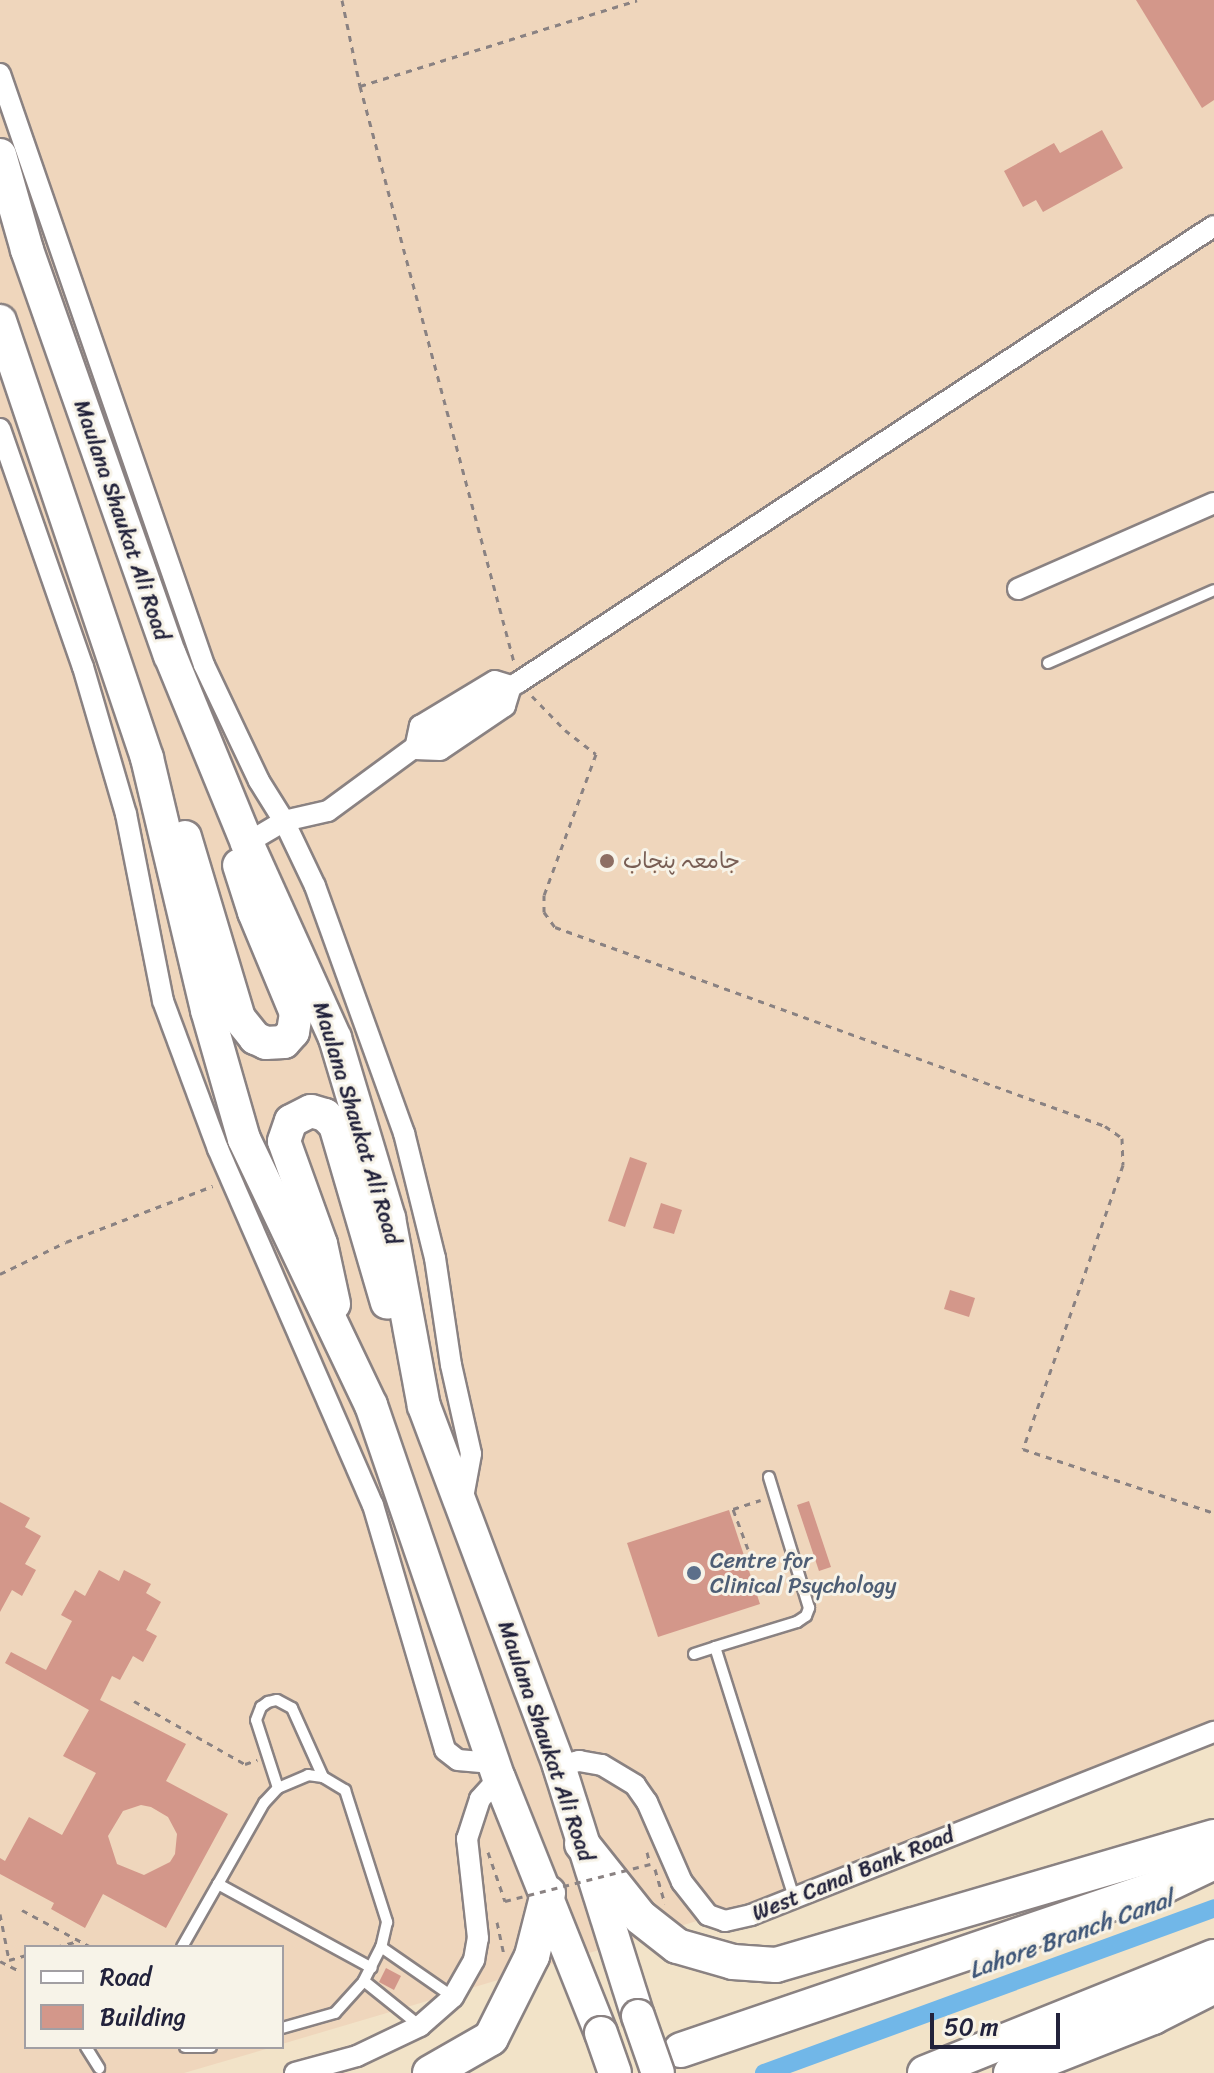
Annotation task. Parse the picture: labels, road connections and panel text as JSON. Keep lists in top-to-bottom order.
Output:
{
  "streets": {
    "main road": ["Maulana Shaukat Ali Road"],
    "street": ["West Canal Bank Road"]
  },
  "crossings": [
    ["Maulana Shaukat Ali Road", "West Canal Bank Road"]
  ],
  "water": ["Lahore Branch Canal"],
  "places": ["جامعہ پنجاب", "Centre for Clinical Psychology"],
  "legend": ["Road", "Building"],
  "scale_bar": "50 m"
}
